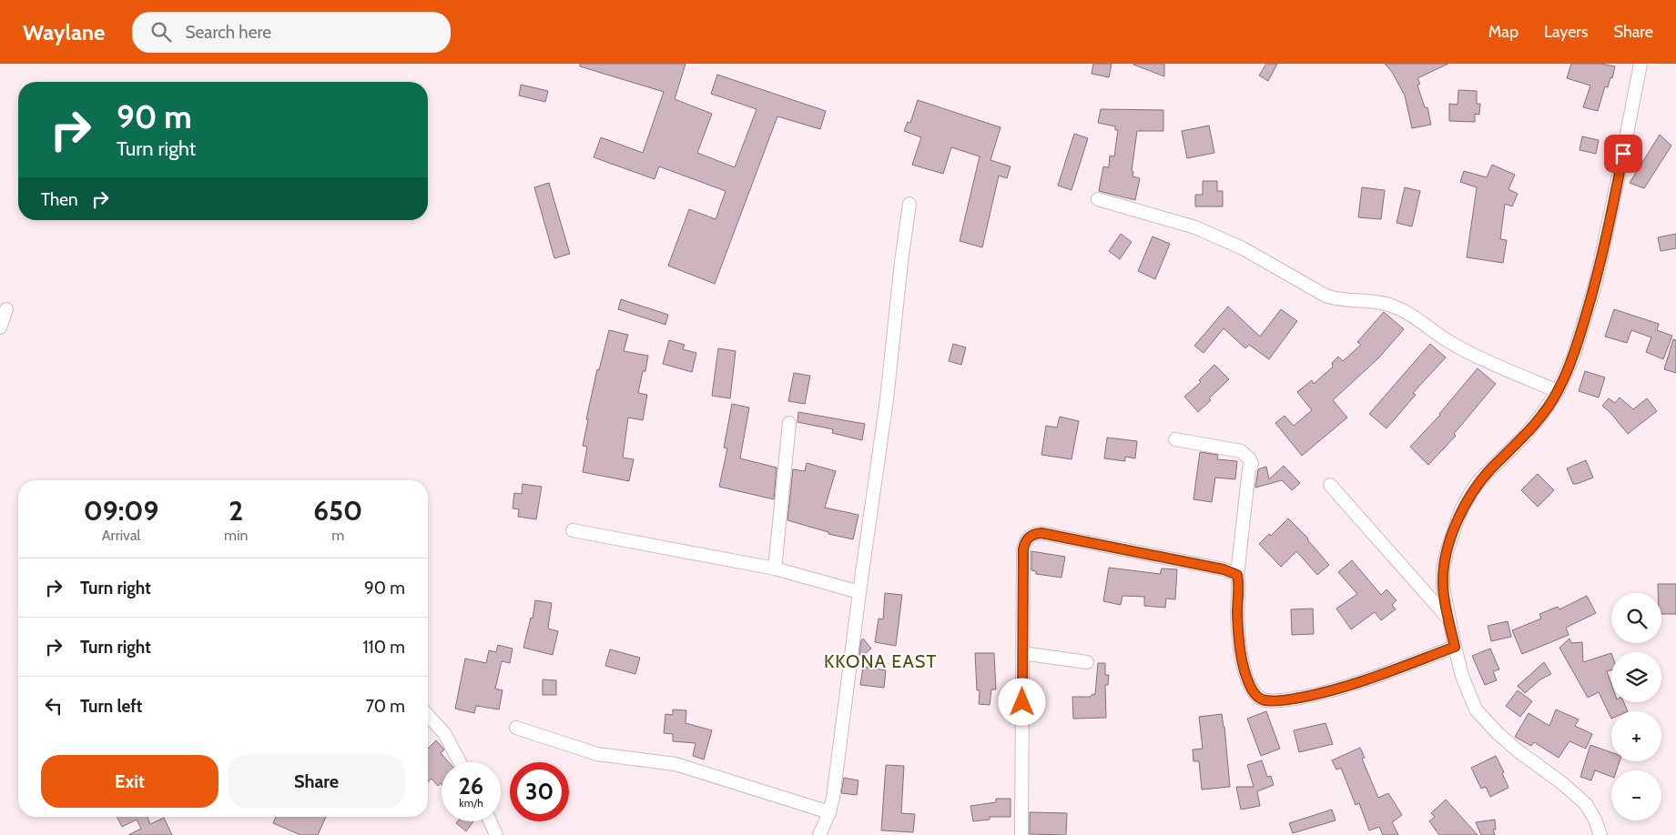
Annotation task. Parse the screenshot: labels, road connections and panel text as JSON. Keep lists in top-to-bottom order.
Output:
{
  "districts": ["KKONA EAST"],
  "page": {
    "header": "Waylane",
    "search": "Search here",
    "nav": ["Map", "Layers", "Share"],
    "turn": ["90 m", "Turn right"],
    "then": "Then",
    "eta": [
      "09:09",
      "Arrival",
      "2",
      "min",
      "650",
      "m"
    ],
    "list": [
      {
        "name": "Turn right",
        "value": "90 m"
      },
      {
        "name": "Turn right",
        "value": "110 m"
      },
      {
        "name": "Turn left",
        "value": "70 m"
      }
    ],
    "map_buttons": ["+", "−"],
    "buttons": ["Exit", "Share"],
    "speed": "26 km/h",
    "limit": "30"
  }
}
